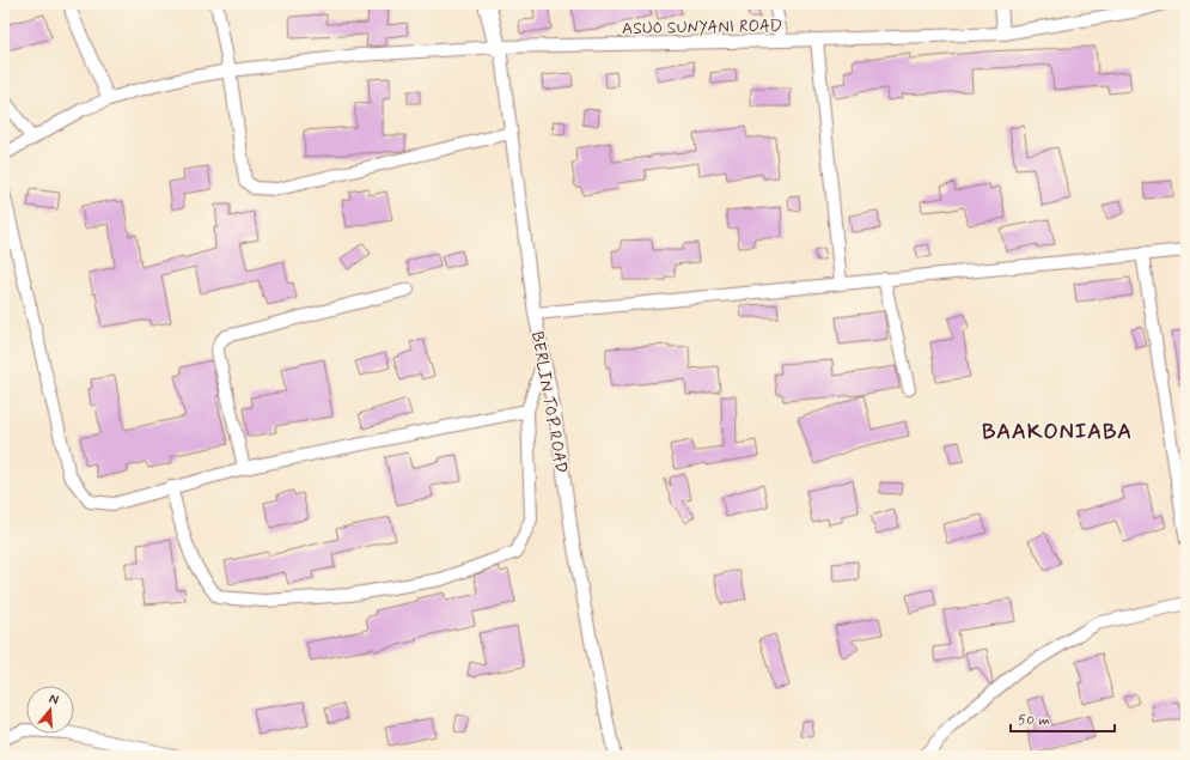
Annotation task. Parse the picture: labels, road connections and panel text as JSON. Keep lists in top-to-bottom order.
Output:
{
  "streets": {
    "street": ["ASUO SUNYANI ROAD", "BERLIN TOP ROAD"]
  },
  "crossings": [
    ["ASUO SUNYANI ROAD", "BERLIN TOP ROAD"]
  ],
  "districts": ["BAAKONIABA"],
  "scale_bar": "50 m",
  "north": "top"
}
